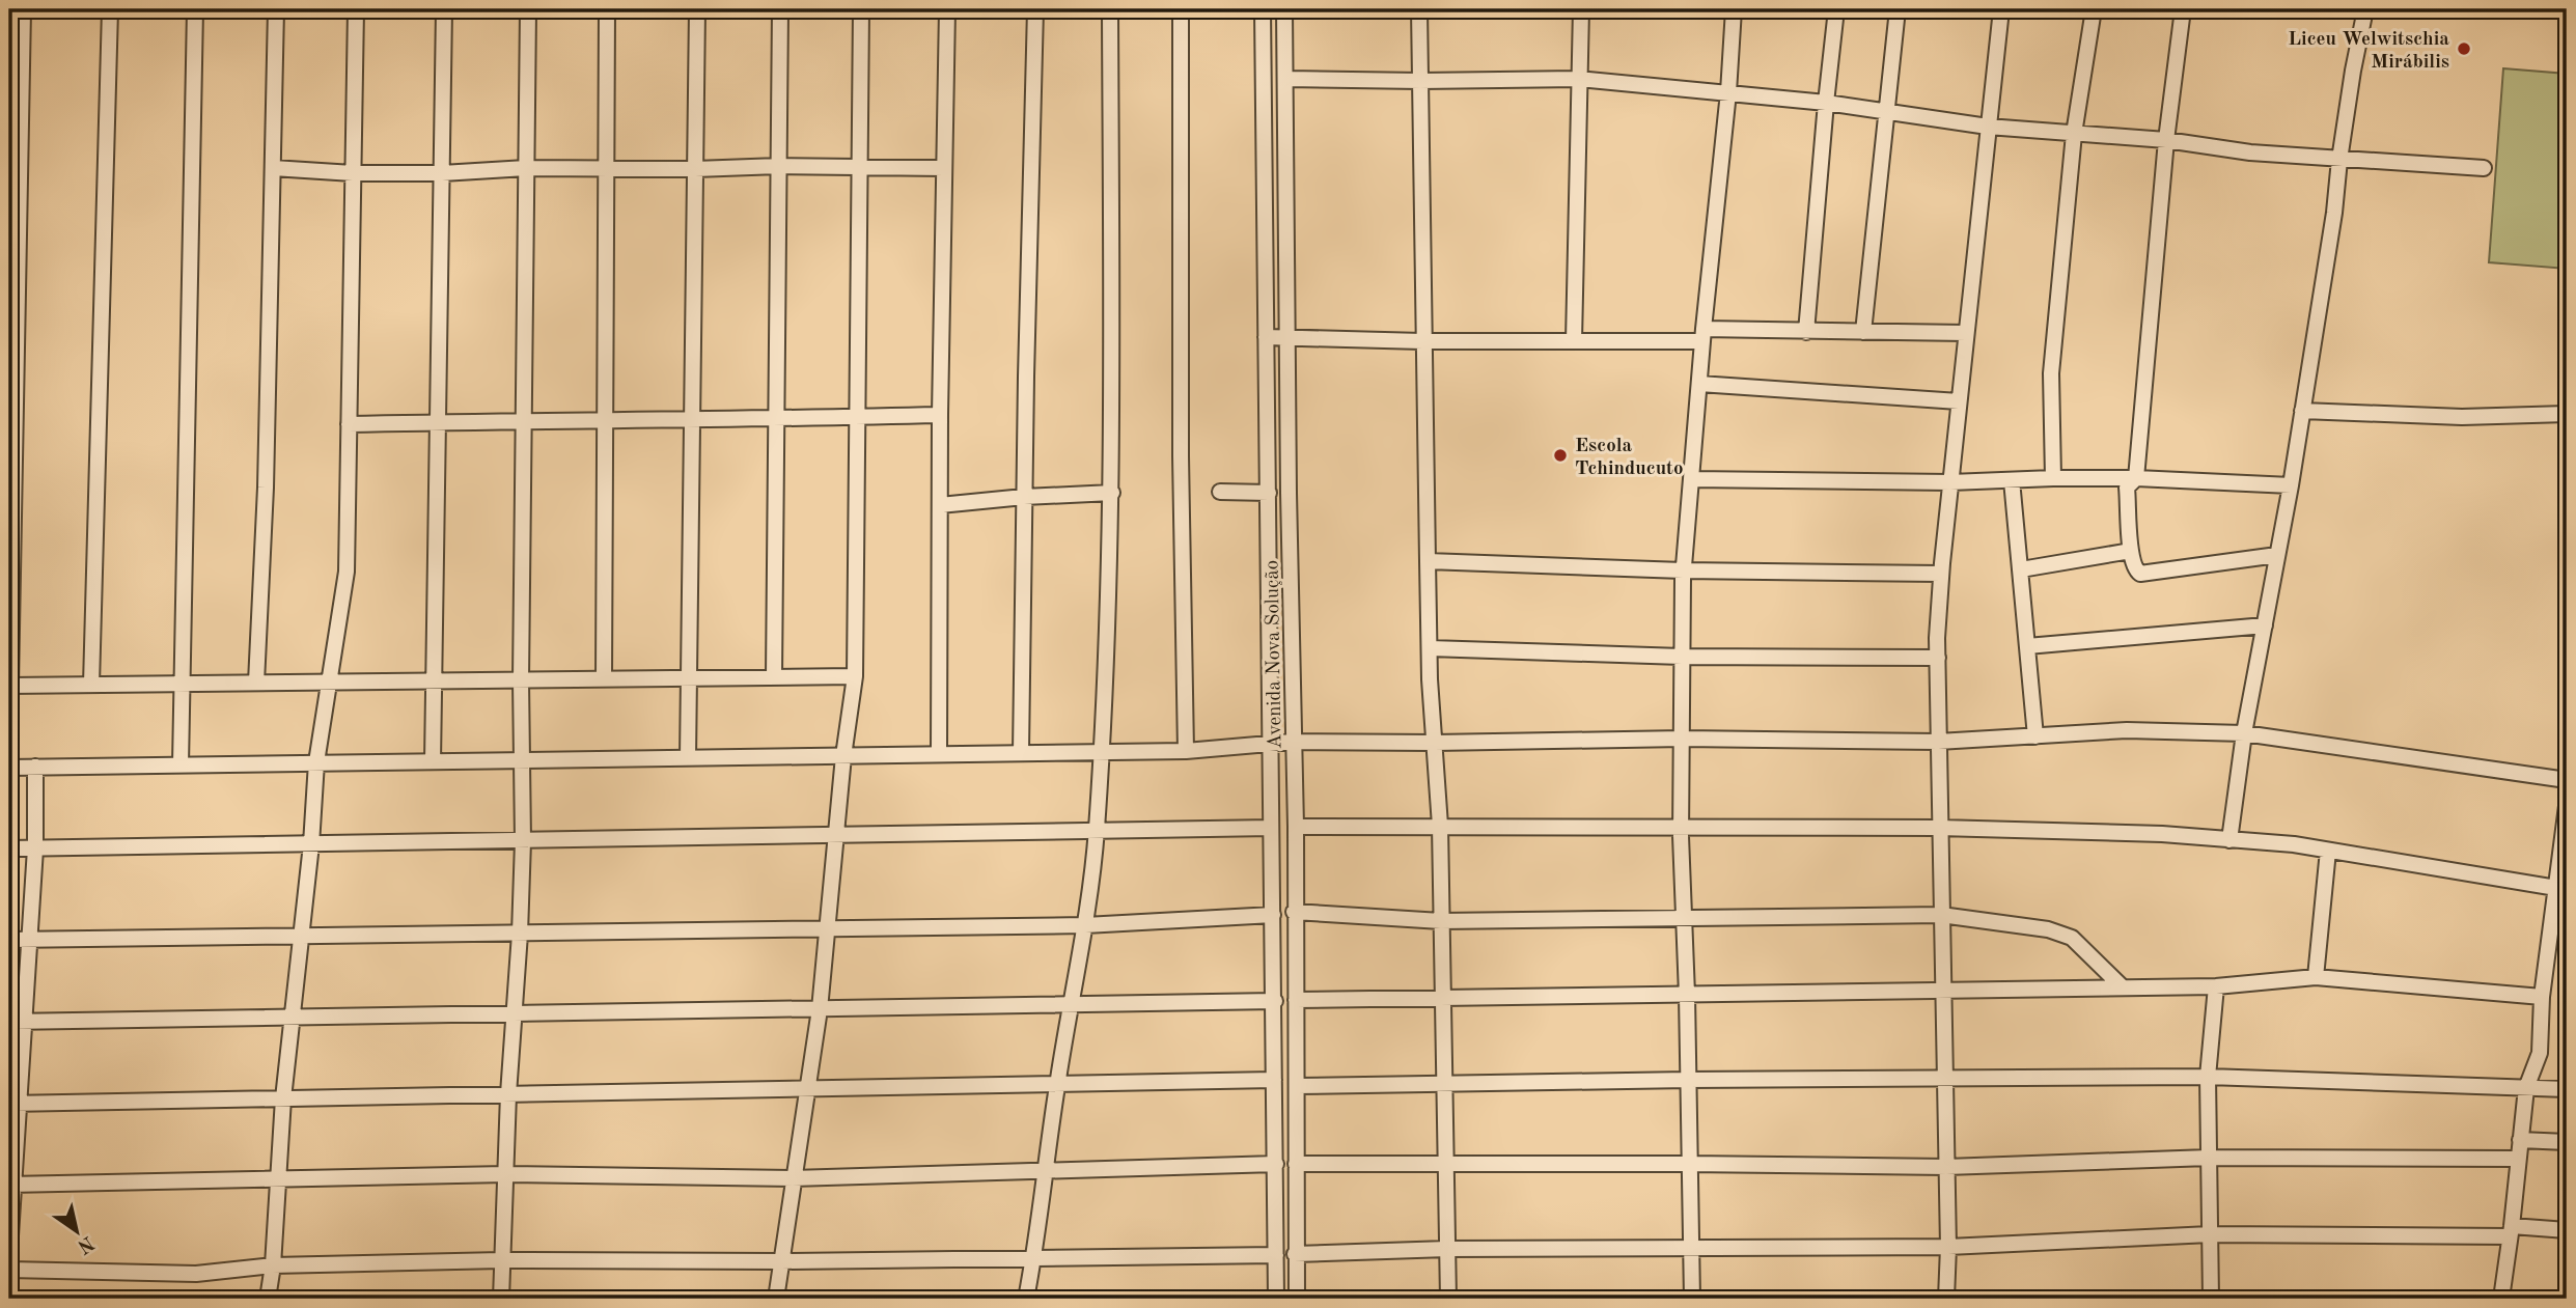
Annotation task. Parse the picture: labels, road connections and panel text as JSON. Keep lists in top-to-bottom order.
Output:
{
  "streets": {
    "street": ["Avenida Nova Solução"]
  },
  "places": ["Liceu Welwitschia Mirábilis", "Escola Tchinducuto"],
  "north": "bottom right"
}
